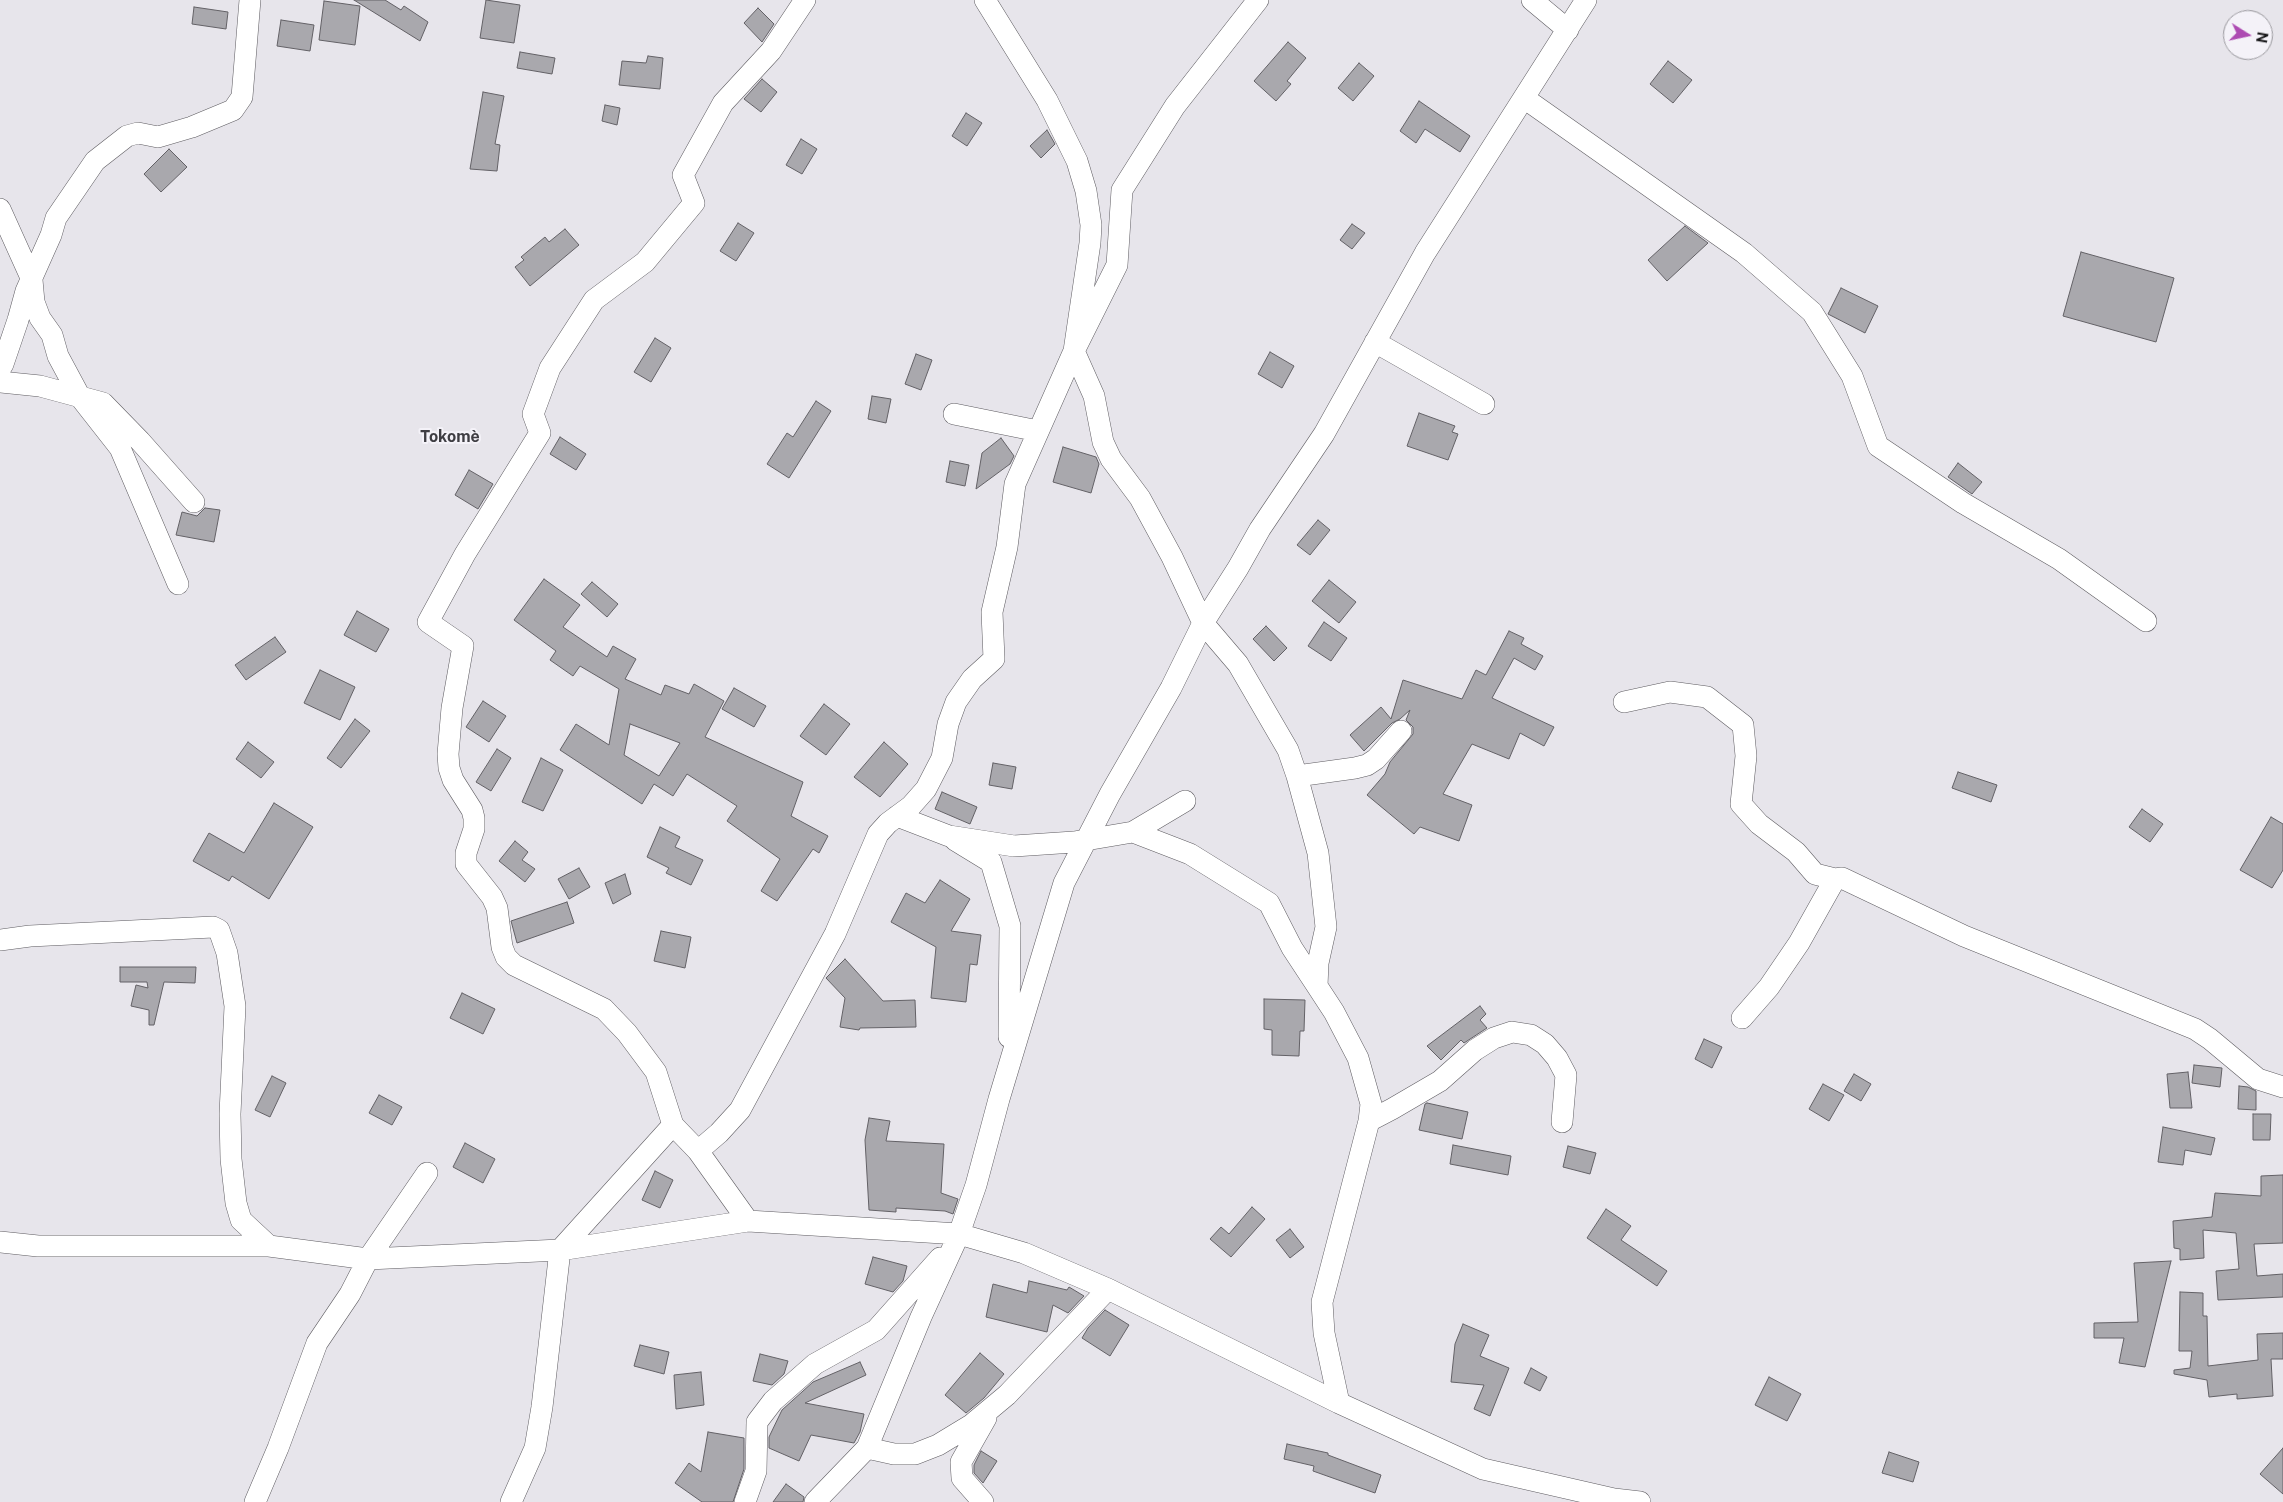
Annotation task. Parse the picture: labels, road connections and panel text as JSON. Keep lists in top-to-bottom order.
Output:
{
  "districts": ["Tokomè"],
  "north": "right"
}
